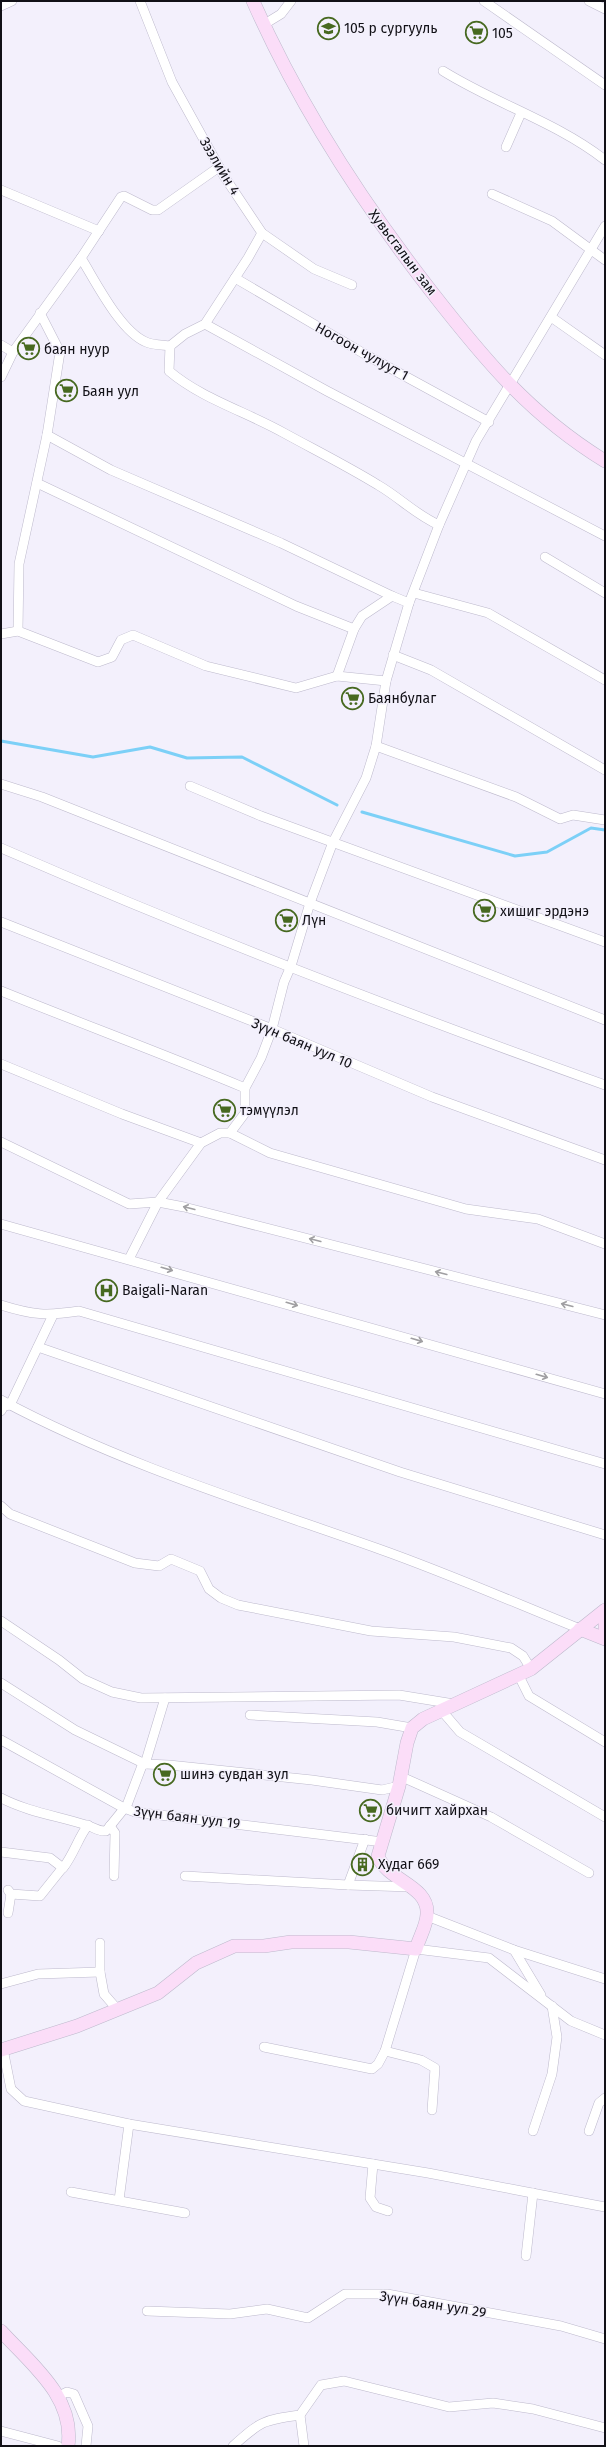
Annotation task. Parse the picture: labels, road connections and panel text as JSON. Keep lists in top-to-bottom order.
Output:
{
  "streets": {
    "street": [
      "Зээлийн 4",
      "Хувьсгалын зам",
      "Ногоон чулуут 1",
      "Зүүн баян уул 10",
      "Зүүн баян уул 19",
      "Зүүн баян уул 29"
    ]
  },
  "places": {
    "school or university": ["105 р сургууль"],
    "supermarket": [
      "105",
      "баян нуур",
      "Баян уул",
      "Баянбулаг",
      "хишиг эрдэнэ",
      "Лүн",
      "тэмүүлэл",
      "шинэ сувдан зул",
      "бичигт хайрхан"
    ],
    "hospital": ["Baigali-Naran"],
    "building": ["Худаг 669"]
  }
}
